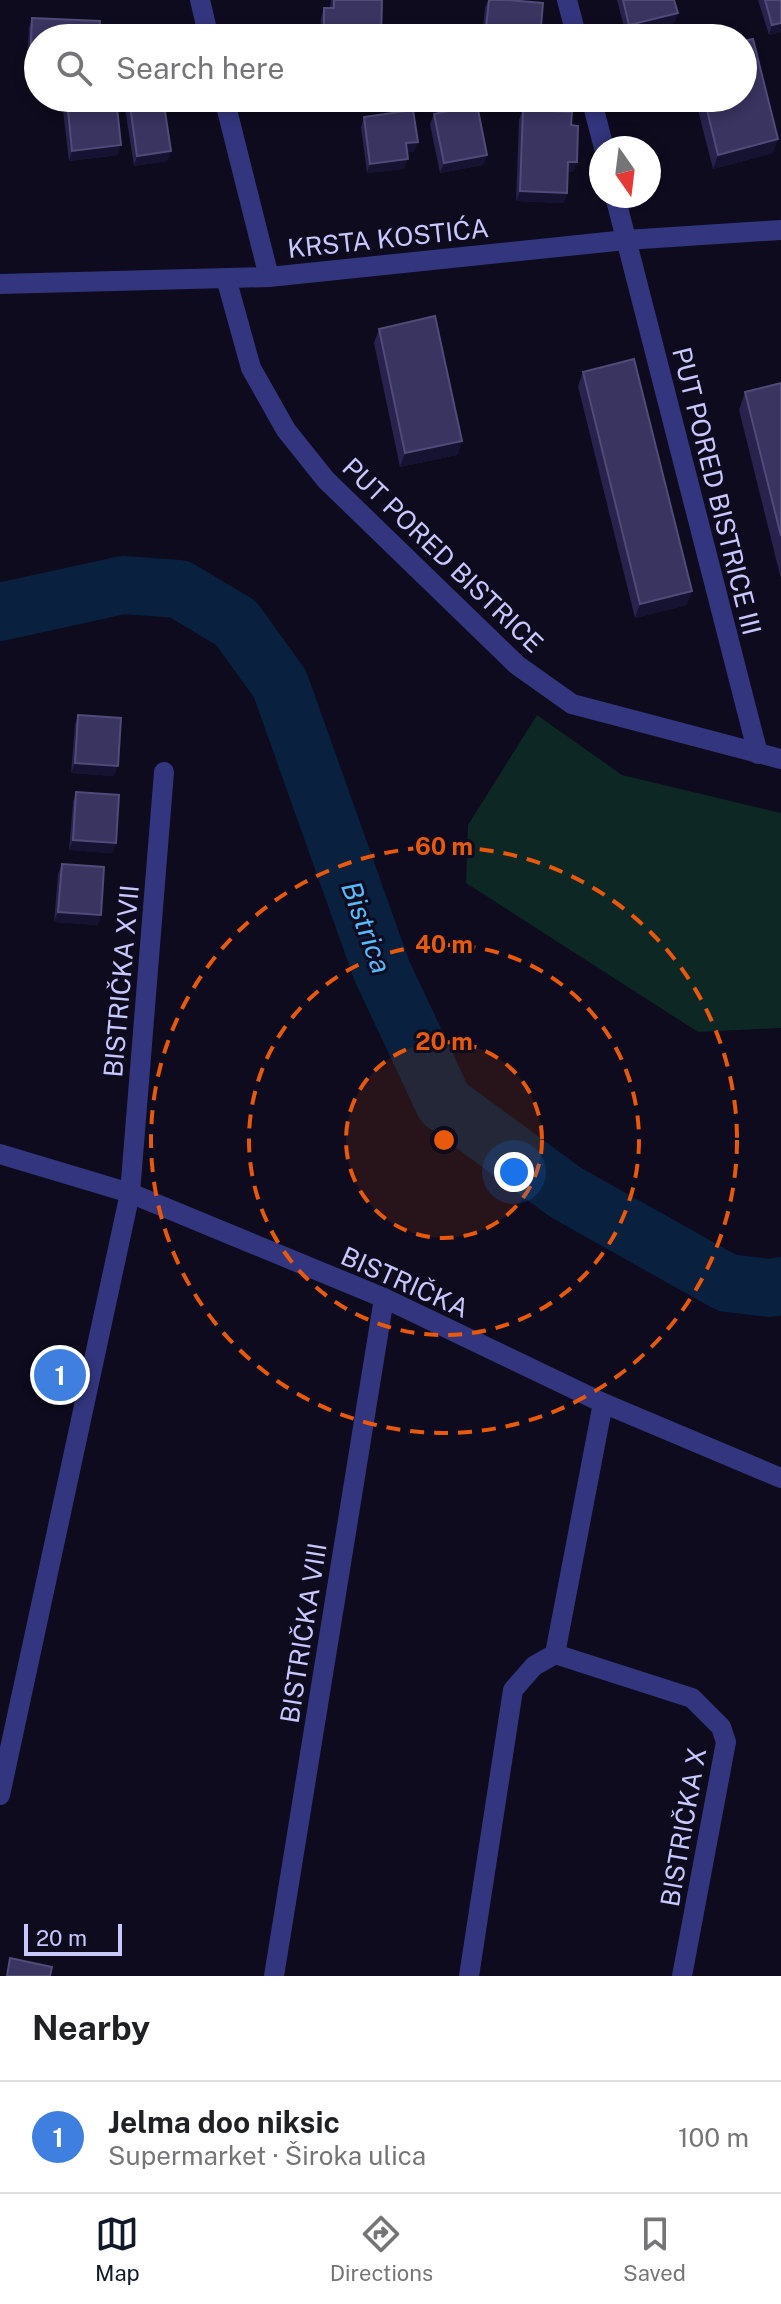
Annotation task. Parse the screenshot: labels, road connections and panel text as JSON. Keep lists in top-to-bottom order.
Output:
{
  "streets": {
    "street": [
      "KRSTA KOSTIĆA",
      "PUT PORED BISTRICE III",
      "PUT PORED BISTRICE",
      "BISTRIČKA XVII",
      "BISTRIČKA",
      "BISTRIČKA VIII",
      "BISTRIČKA X"
    ]
  },
  "crossings": [
    ["KRSTA KOSTIĆA", "PUT PORED BISTRICE III"],
    ["KRSTA KOSTIĆA", "PUT PORED BISTRICE"],
    ["PUT PORED BISTRICE III", "PUT PORED BISTRICE"],
    ["BISTRIČKA XVII", "BISTRIČKA"],
    ["BISTRIČKA", "BISTRIČKA VIII"]
  ],
  "water": ["Bistrica"],
  "scale_bar": "20 m",
  "north": "bottom",
  "page": {
    "search": "Search here",
    "pins": "1",
    "scale": "20 m",
    "heading": "Nearby",
    "list": [
      {
        "mark": "1",
        "name": "Jelma doo niksic",
        "note": "Supermarket · Široka ulica",
        "value": "100 m"
      }
    ],
    "nav": ["Map", "Directions", "Saved"]
  },
  "rings": ["60 m", "40 m", "20 m"]
}
